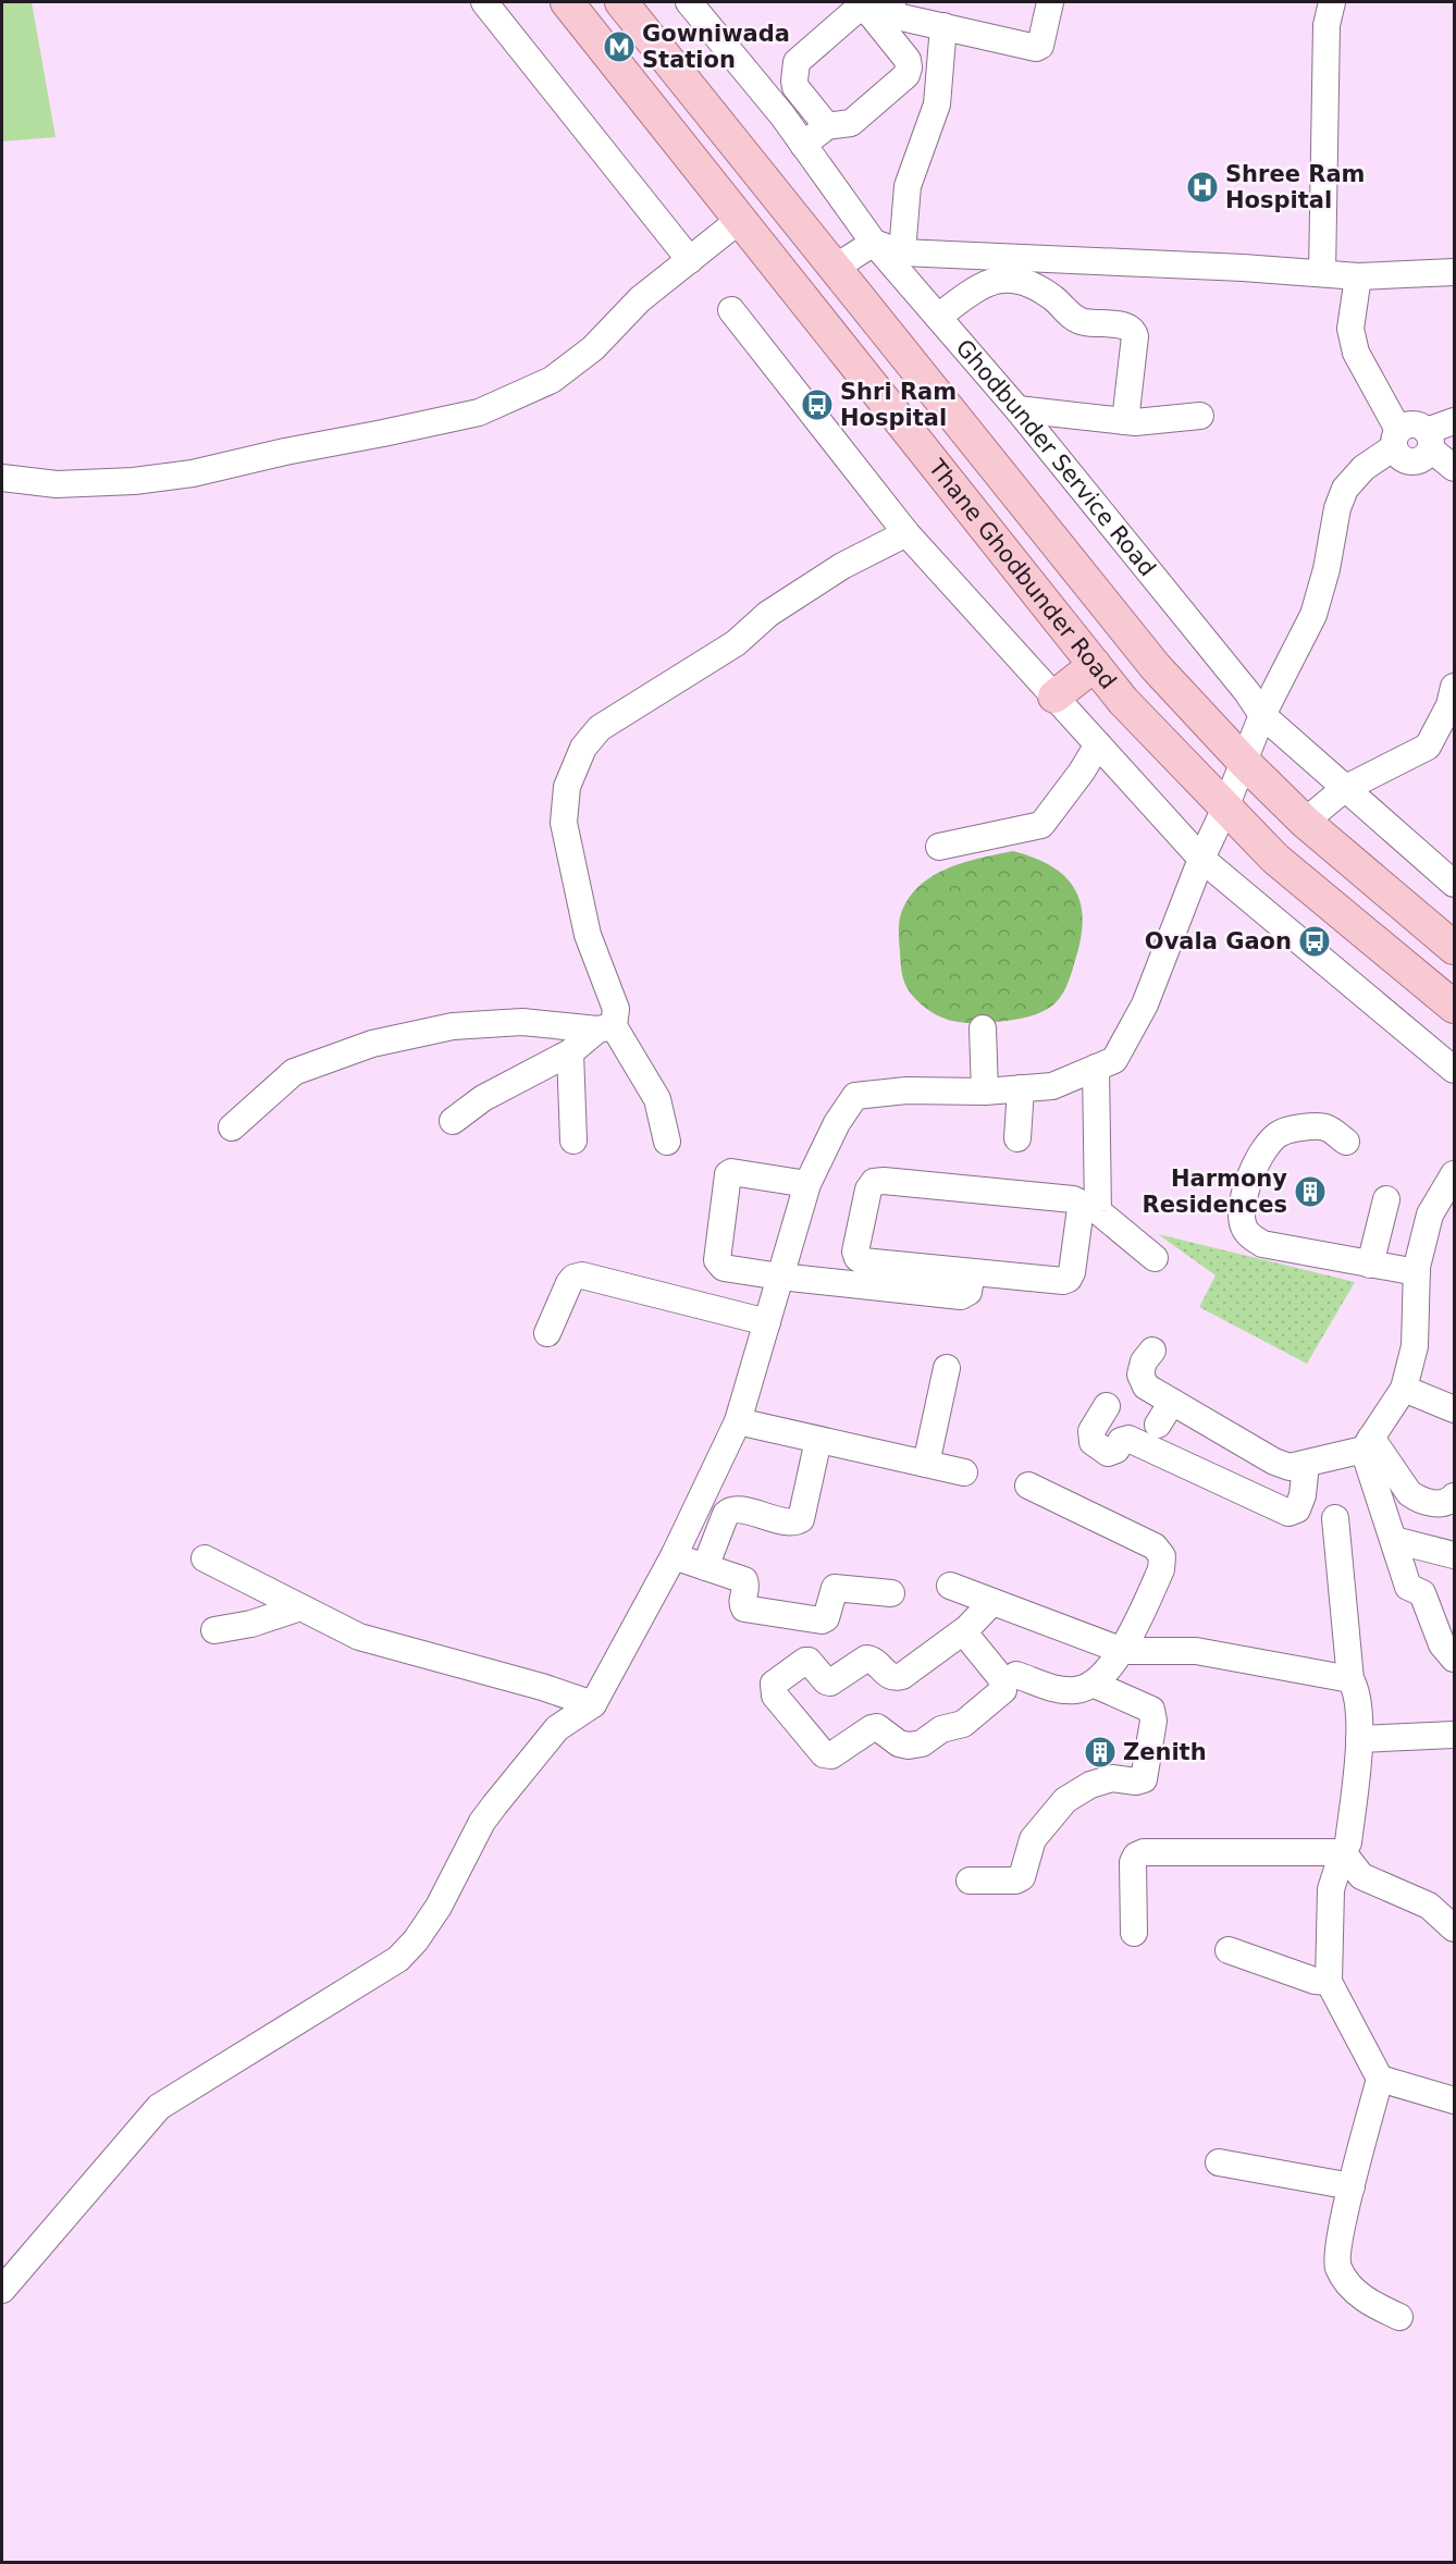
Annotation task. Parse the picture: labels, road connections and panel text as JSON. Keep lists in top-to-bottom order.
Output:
{
  "streets": {
    "main road": ["Thane Ghodbunder Road"],
    "street": ["Ghodbunder Service Road"]
  },
  "places": {
    "metro station": ["Gowniwada Station"],
    "hospital": ["Shree Ram Hospital"],
    "bus stop": ["Shri Ram Hospital", "Ovala Gaon"],
    "building": ["Harmony Residences", "Zenith"]
  }
}
